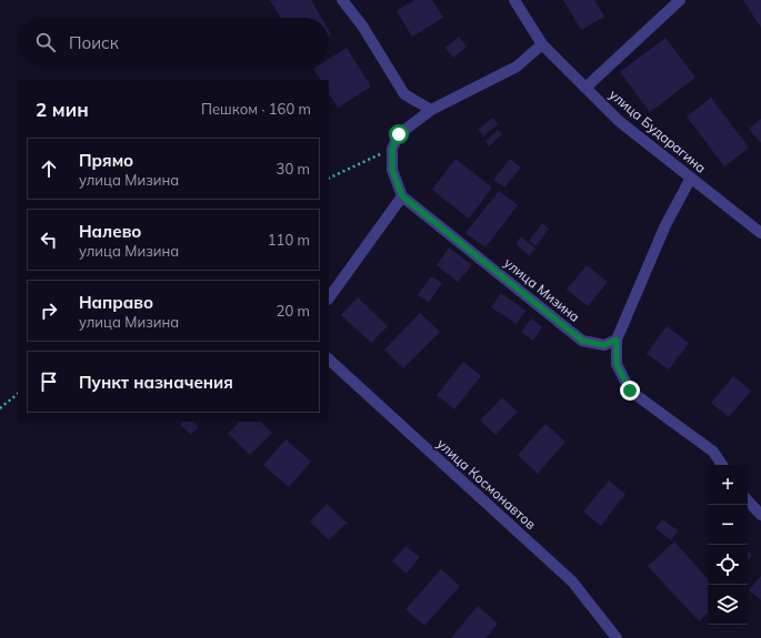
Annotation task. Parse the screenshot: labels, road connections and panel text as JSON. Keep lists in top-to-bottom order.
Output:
{
  "streets": {
    "street": ["улица Бударагина", "улица Мизина", "улица Космонавтов"]
  },
  "page": {
    "search": "Поиск",
    "heading": ["2 мин", "Пешком · 160 m"],
    "list": [
      ["Прямо", "улица Мизина", "30 m"],
      ["Налево", "улица Мизина", "110 m"],
      ["Направо", "улица Мизина", "20 m"],
      "Пункт назначения"
    ],
    "map_buttons": ["+", "−"]
  }
}
